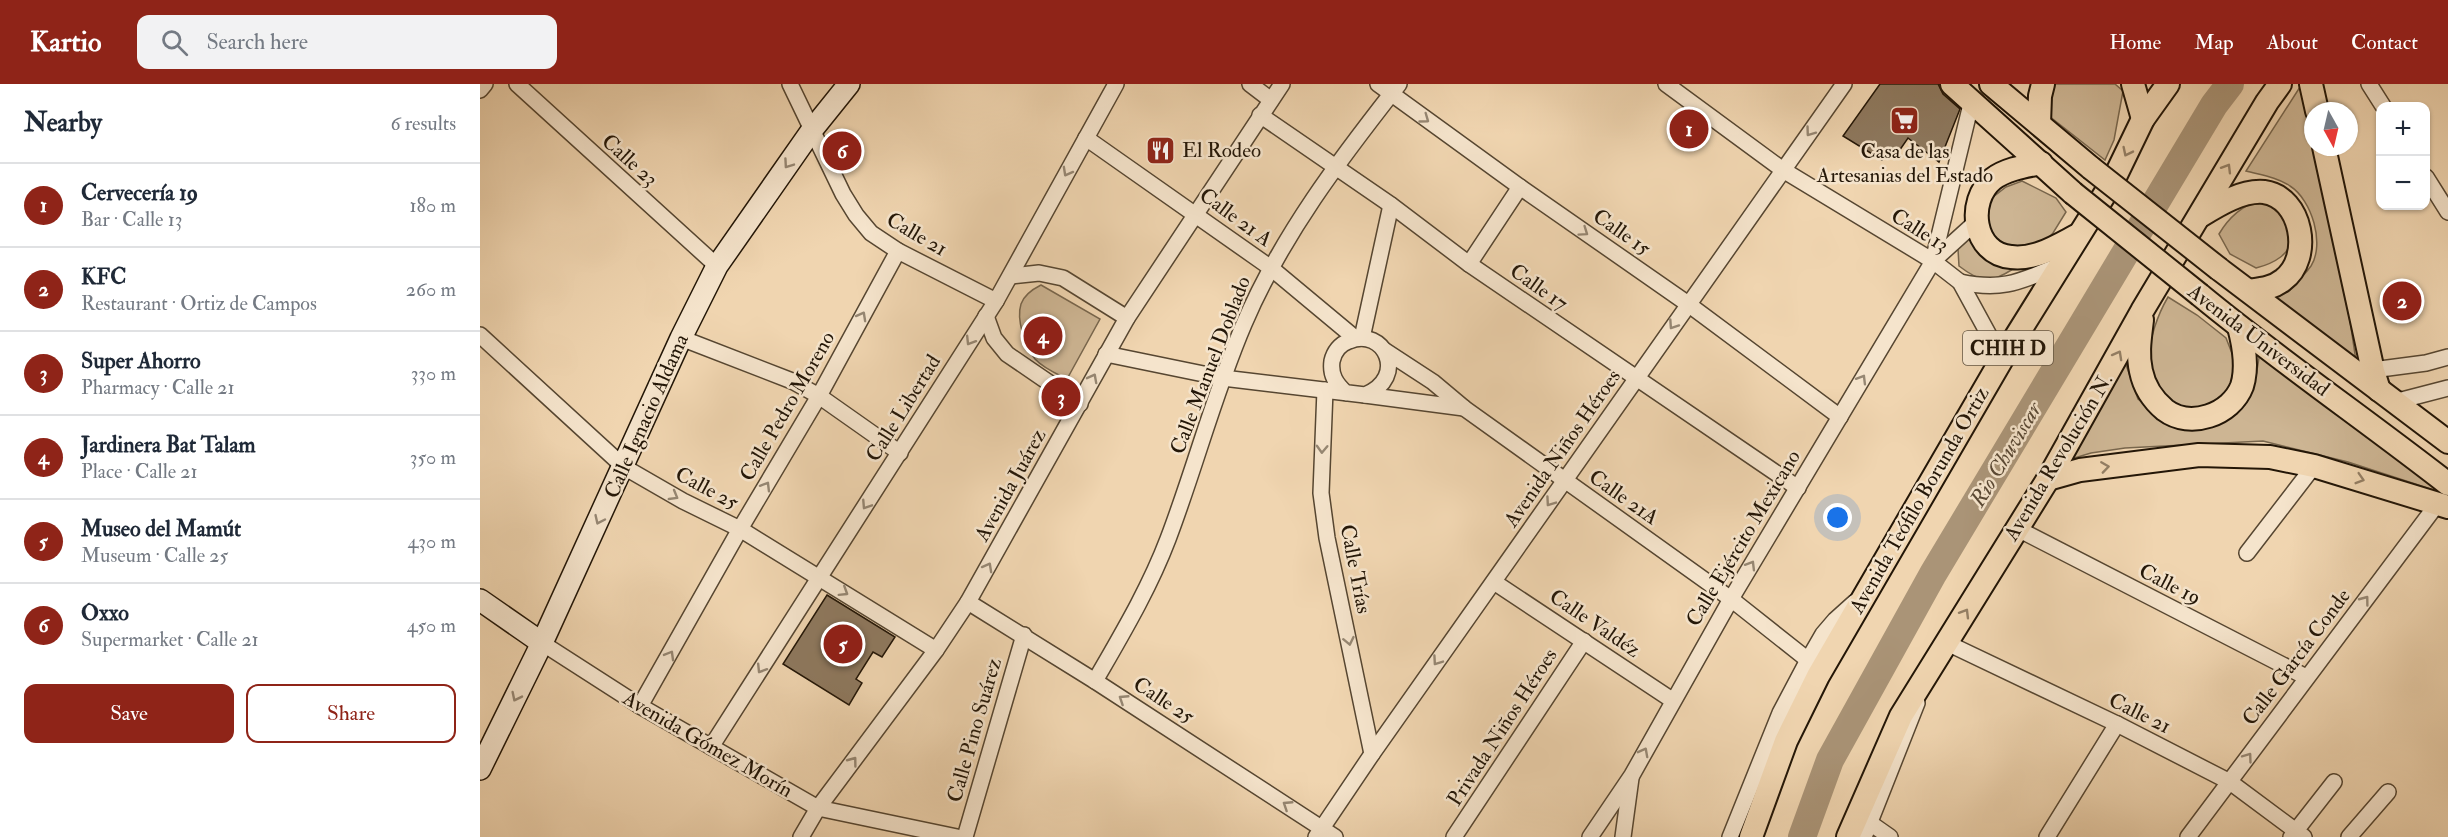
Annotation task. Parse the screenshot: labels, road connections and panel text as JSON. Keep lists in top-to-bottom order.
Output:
{
  "streets": {
    "main road": [
      "Avenida Universidad",
      "CHIH D",
      "Calle Ignacio Aldama",
      "Avenida Revolución N.",
      "Avenida Teófilo Borunda Ortiz",
      "Avenida Gómez Morín"
    ],
    "street": [
      "Calle 23",
      "Calle 21 A",
      "Calle 13",
      "Calle 15",
      "Calle 21",
      "Calle 17",
      "Calle Manuel Doblado",
      "Calle Pedro Moreno",
      "Calle Libertad",
      "Avenida Niños Héroes",
      "Avenida Juárez",
      "Calle 25",
      "Calle 21A",
      "Calle Ejército Mexicano",
      "Calle Trías",
      "Calle 19",
      "Calle Valdéz",
      "Calle García Conde",
      "Privada Niños Héroes",
      "Calle Pino Suárez"
    ]
  },
  "crossings": [
    ["Calle 23", "Calle Ignacio Aldama"],
    ["Calle 21 A", "Calle Manuel Doblado"],
    ["Calle 21 A", "Calle Libertad"],
    ["Calle 21 A", "Avenida Juárez"],
    ["Calle 21 A", "Calle 21A"],
    ["Calle 13", "Avenida Niños Héroes"],
    ["Calle 13", "Avenida Teófilo Borunda Ortiz"],
    ["Calle 13", "Calle Ejército Mexicano"],
    ["Calle 15", "Calle Manuel Doblado"],
    ["Calle 15", "Avenida Niños Héroes"],
    ["Calle 15", "Calle Ejército Mexicano"],
    ["Calle 21", "Calle Pedro Moreno"],
    ["Calle 21", "Calle Libertad"],
    ["Calle 21", "Calle Ignacio Aldama"],
    ["Calle 21", "Avenida Revolución N."],
    ["Calle 21", "Calle García Conde"],
    ["Calle 17", "Calle Manuel Doblado"],
    ["Calle 17", "Avenida Niños Héroes"],
    ["Calle 17", "Avenida Juárez"],
    ["Calle 17", "Calle Ejército Mexicano"],
    ["Avenida Universidad", "Calle García Conde"],
    ["Calle Manuel Doblado", "Calle 25"],
    ["Calle Pedro Moreno", "Calle 25"],
    ["Calle Pedro Moreno", "Avenida Gómez Morín"],
    ["Calle Libertad", "Calle 25"],
    ["Calle Libertad", "Avenida Gómez Morín"],
    ["Calle Ignacio Aldama", "Calle 25"],
    ["Calle Ignacio Aldama", "Avenida Gómez Morín"],
    ["Avenida Niños Héroes", "Calle 25"],
    ["Avenida Niños Héroes", "Calle 21A"],
    ["Avenida Niños Héroes", "Calle Trías"],
    ["Avenida Niños Héroes", "Calle Valdéz"],
    ["Avenida Revolución N.", "Calle 19"],
    ["Avenida Juárez", "Calle 25"],
    ["Avenida Juárez", "Avenida Gómez Morín"],
    ["Calle 25", "Calle Pino Suárez"],
    ["Calle 21A", "Calle Ejército Mexicano"],
    ["Calle Ejército Mexicano", "Calle Valdéz"],
    ["Calle 19", "Calle García Conde"],
    ["Calle Valdéz", "Privada Niños Héroes"]
  ],
  "one_way": [
    "Calle 15",
    "Calle Pedro Moreno",
    "Calle Libertad",
    "Calle Ignacio Aldama",
    "Avenida Niños Héroes",
    "Avenida Revolución N.",
    "Avenida Juárez",
    "Calle Trías"
  ],
  "water": ["Rio Chuviscar"],
  "places": {
    "supermarket": ["Casa de las Artesanias del Estado"],
    "restaurant": ["El Rodeo"]
  },
  "north": "bottom",
  "page": {
    "header": "Kartio",
    "search": "Search here",
    "nav": [
      "Home",
      "Map",
      "About",
      "Contact"
    ],
    "heading": ["Nearby", "6 results"],
    "map_buttons": ["+", "−"],
    "pins": [
      "1",
      "6",
      "2",
      "4",
      "3",
      "5"
    ],
    "list": [
      {
        "mark": "1",
        "name": "Cervecería 19",
        "note": "Bar · Calle 13",
        "value": "180 m"
      },
      {
        "mark": "2",
        "name": "KFC",
        "note": "Restaurant · Ortiz de Campos",
        "value": "260 m"
      },
      {
        "mark": "3",
        "name": "Super Ahorro",
        "note": "Pharmacy · Calle 21",
        "value": "330 m"
      },
      {
        "mark": "4",
        "name": "Jardinera Bat Talam",
        "note": "Place · Calle 21",
        "value": "350 m"
      },
      {
        "mark": "5",
        "name": "Museo del Mamút",
        "note": "Museum · Calle 25",
        "value": "430 m"
      },
      {
        "mark": "6",
        "name": "Oxxo",
        "note": "Supermarket · Calle 21",
        "value": "450 m"
      }
    ],
    "buttons": ["Save", "Share"]
  }
}
